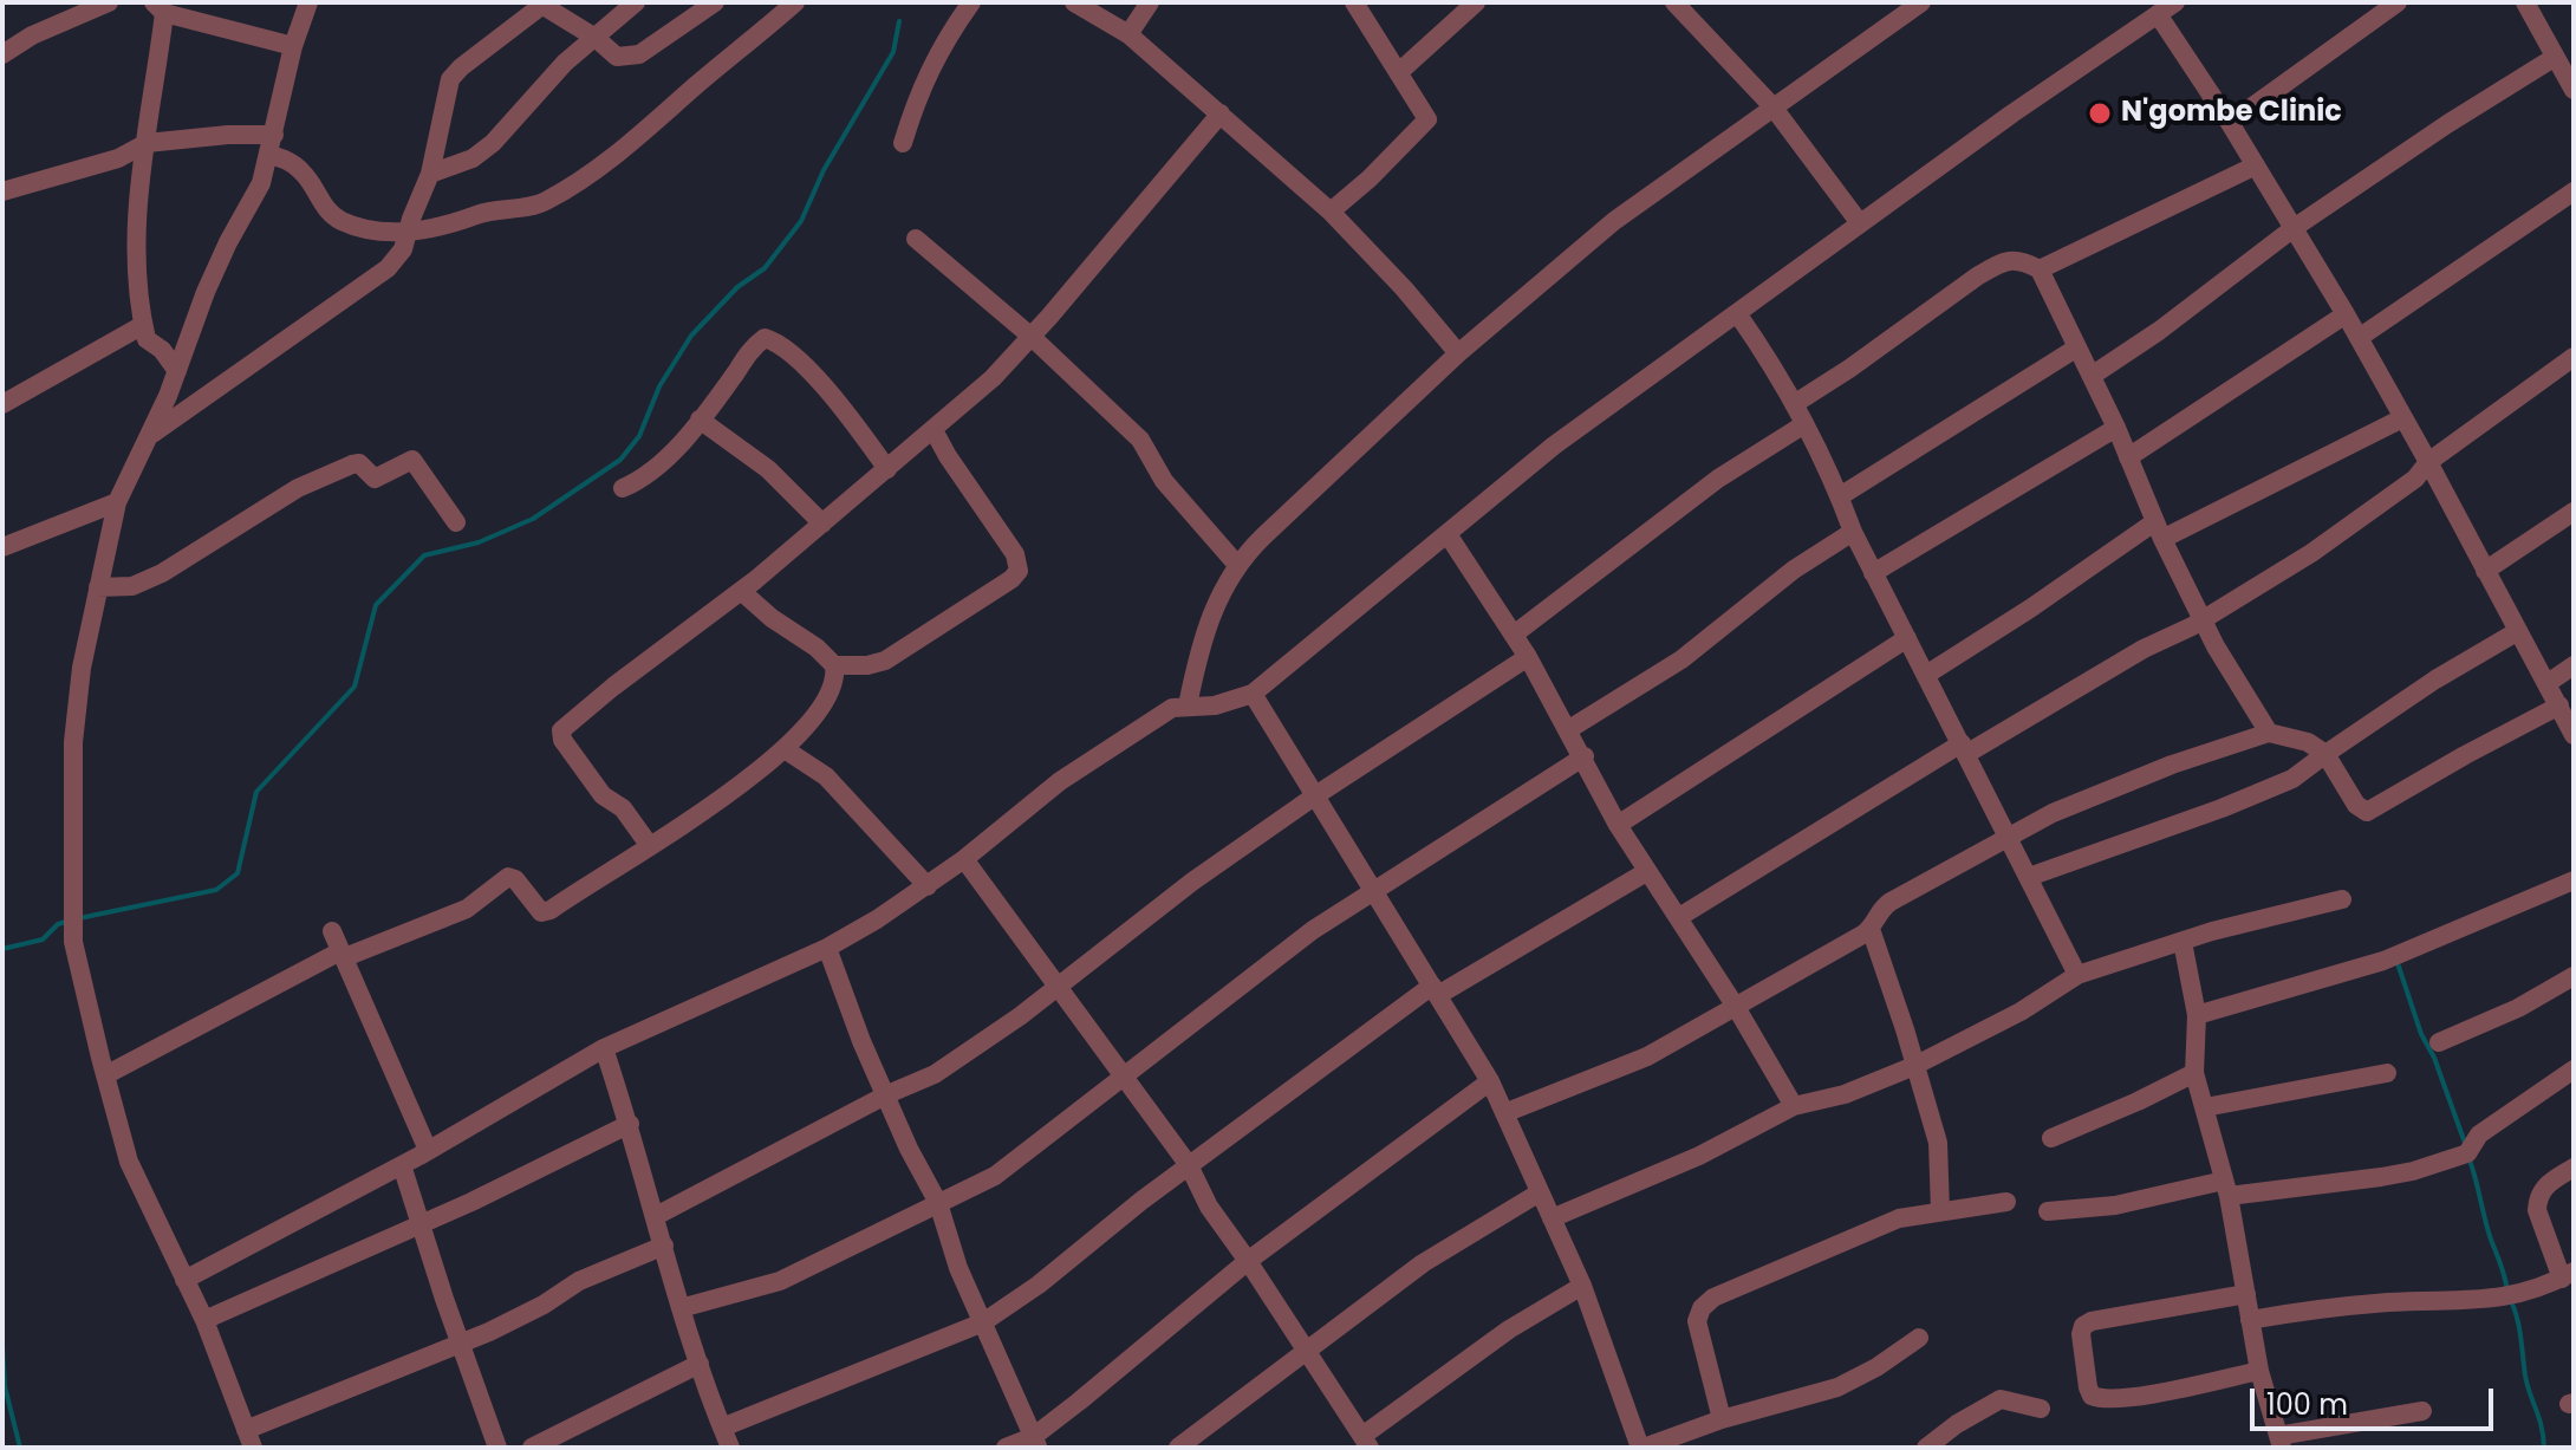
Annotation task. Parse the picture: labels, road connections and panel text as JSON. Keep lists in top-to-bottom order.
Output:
{
  "places": ["N'gombe Clinic"],
  "scale_bar": "100 m"
}
